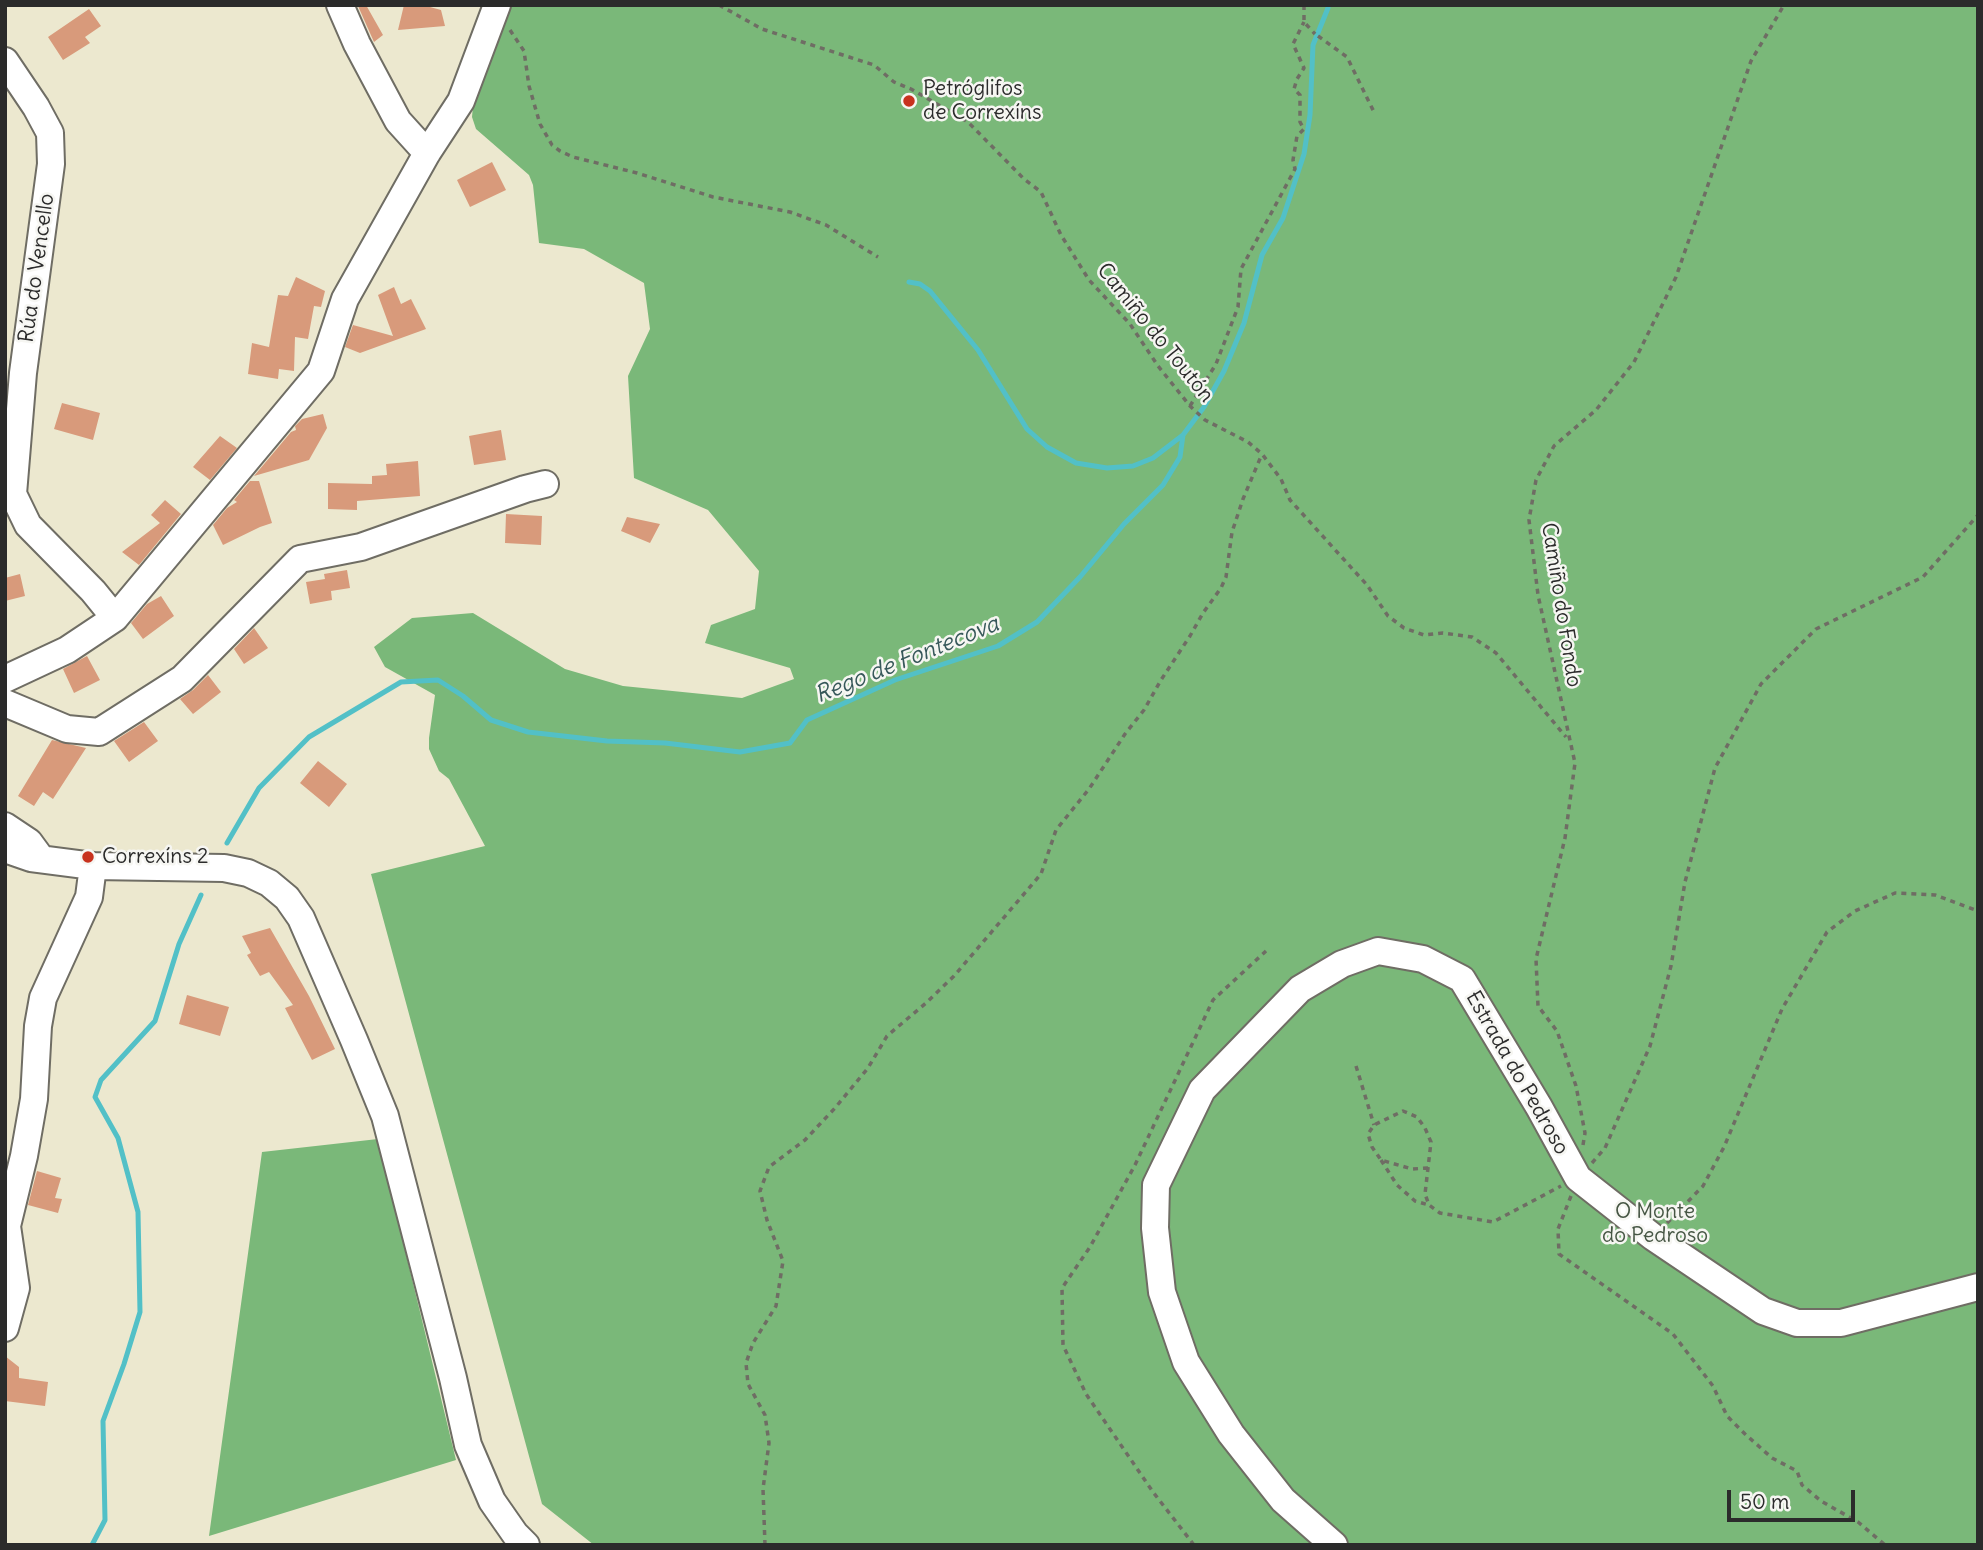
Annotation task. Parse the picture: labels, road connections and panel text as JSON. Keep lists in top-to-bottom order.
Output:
{
  "streets": {
    "street": ["Rúa do Vencello", "Estrada do Pedroso"],
    "path": ["Camiño do Toutón", "Camiño do Fondo"]
  },
  "crossings": [
    ["Camiño do Toutón", "Camiño do Fondo"],
    ["Camiño do Fondo", "Estrada do Pedroso"]
  ],
  "water": ["Rego de Fontecova"],
  "parks": ["O Monte do Pedroso"],
  "places": ["Petróglifos de Correxíns", "Correxíns 2"],
  "scale_bar": "50 m"
}
